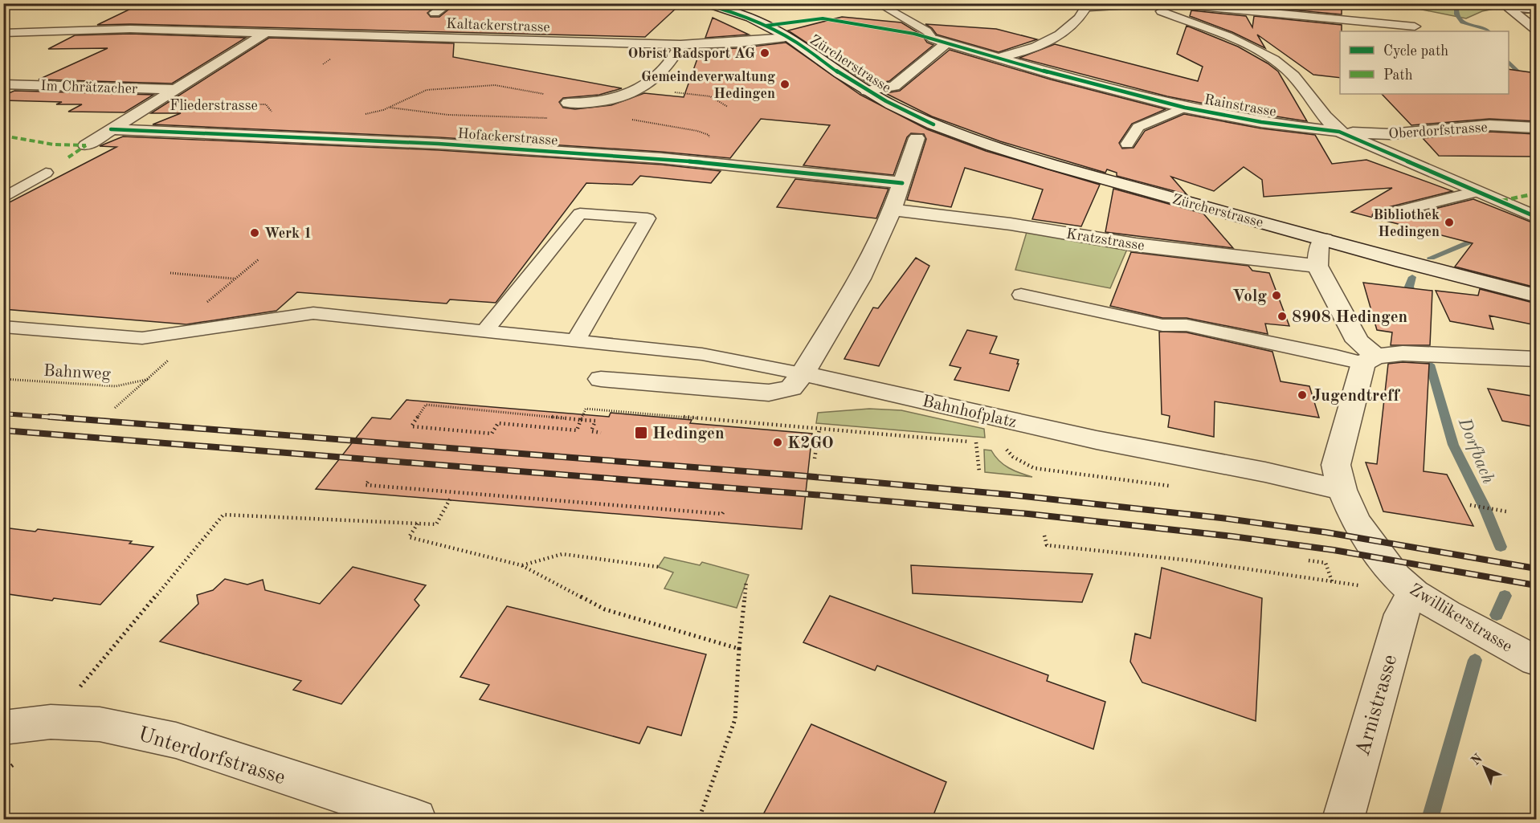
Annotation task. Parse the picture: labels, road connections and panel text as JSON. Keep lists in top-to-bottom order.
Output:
{
  "streets": {
    "street": [
      "Kaltackerstrasse",
      "Zürcherstrasse",
      "Im Chrätzacher",
      "Rainstrasse",
      "Oberdorfstrasse",
      "Hofackerstrasse",
      "Kratzstrasse",
      "Bahnhofplatz",
      "Zwillikerstrasse",
      "Arnistrasse",
      "Unterdorfstrasse"
    ],
    "path": ["Fliederstrasse", "Bahnweg"]
  },
  "crossings": [
    ["Kaltackerstrasse", "Zürcherstrasse"],
    ["Rainstrasse", "Oberdorfstrasse"],
    ["Bahnhofplatz", "Zwillikerstrasse"],
    ["Zwillikerstrasse", "Arnistrasse"]
  ],
  "water": ["Dorfbach"],
  "places": {
    "other": [
      "Obrist Radsport AG",
      "Gemeindeverwaltung Hedingen",
      "Bibliothek Hedingen",
      "Werk 1",
      "Volg",
      "8908 Hedingen",
      "Jugendtreff",
      "K2GO"
    ],
    "transit": ["Hedingen"]
  },
  "legend": ["Cycle path", "Path"],
  "north": "top left"
}
